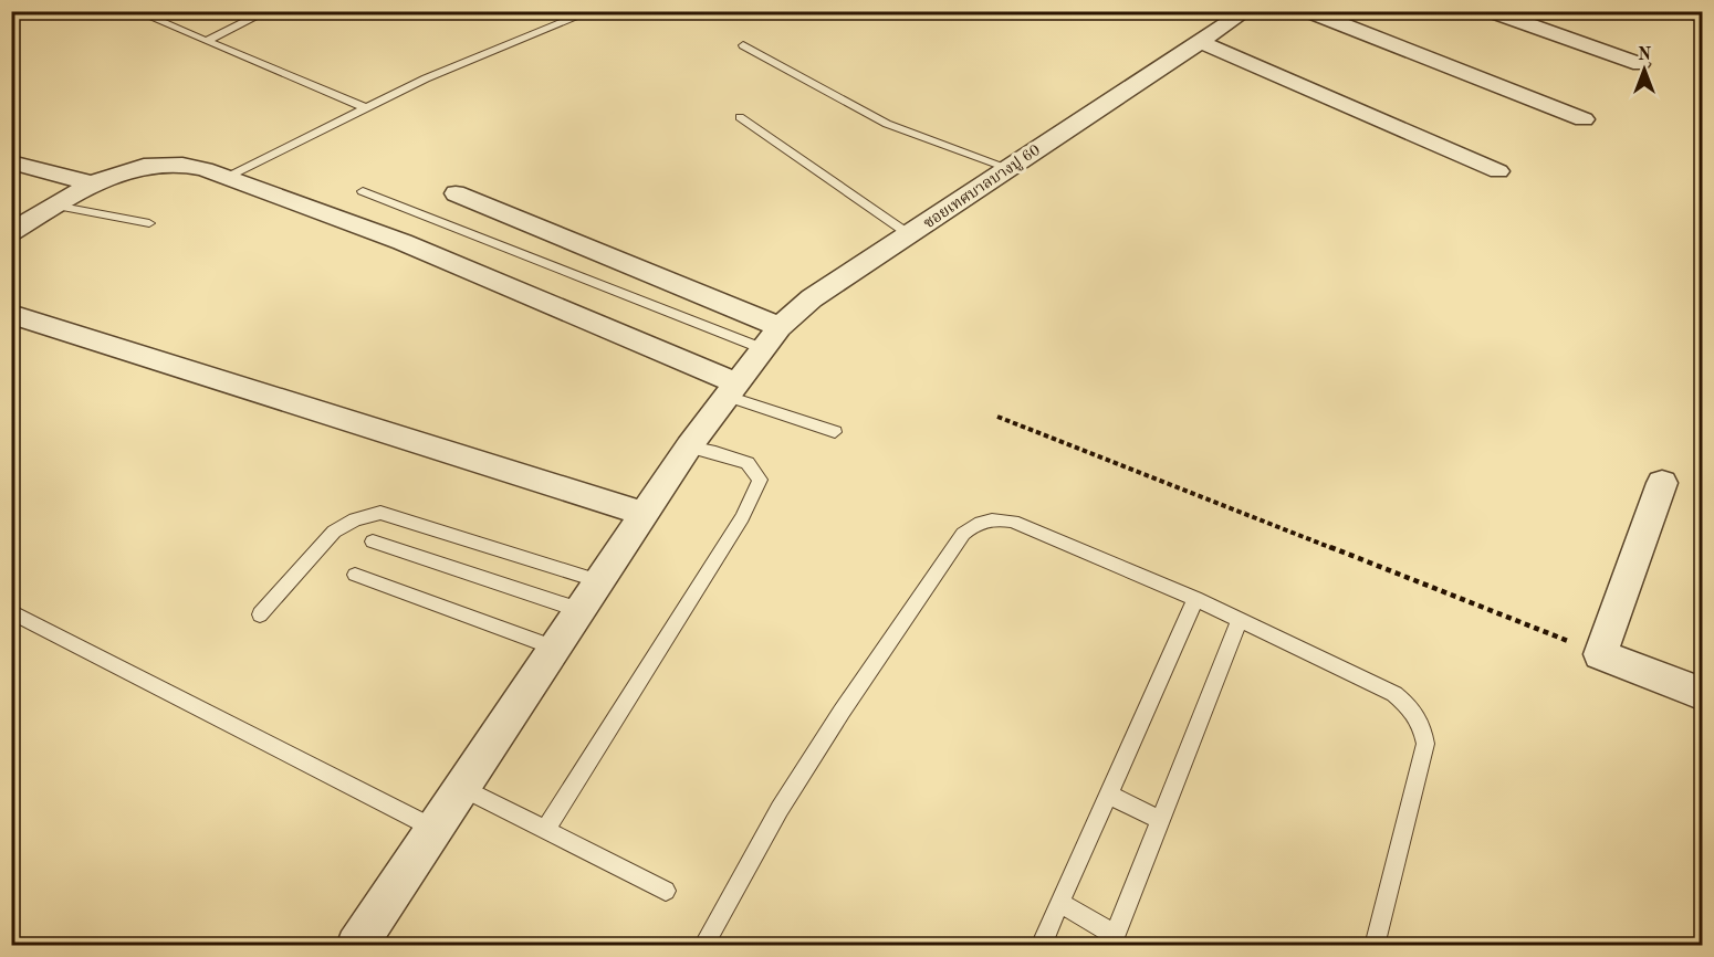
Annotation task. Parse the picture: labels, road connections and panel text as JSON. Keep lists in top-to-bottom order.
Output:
{
  "streets": {
    "street": ["ซอยเทศบาลบางปู 60"]
  },
  "north": "top"
}
